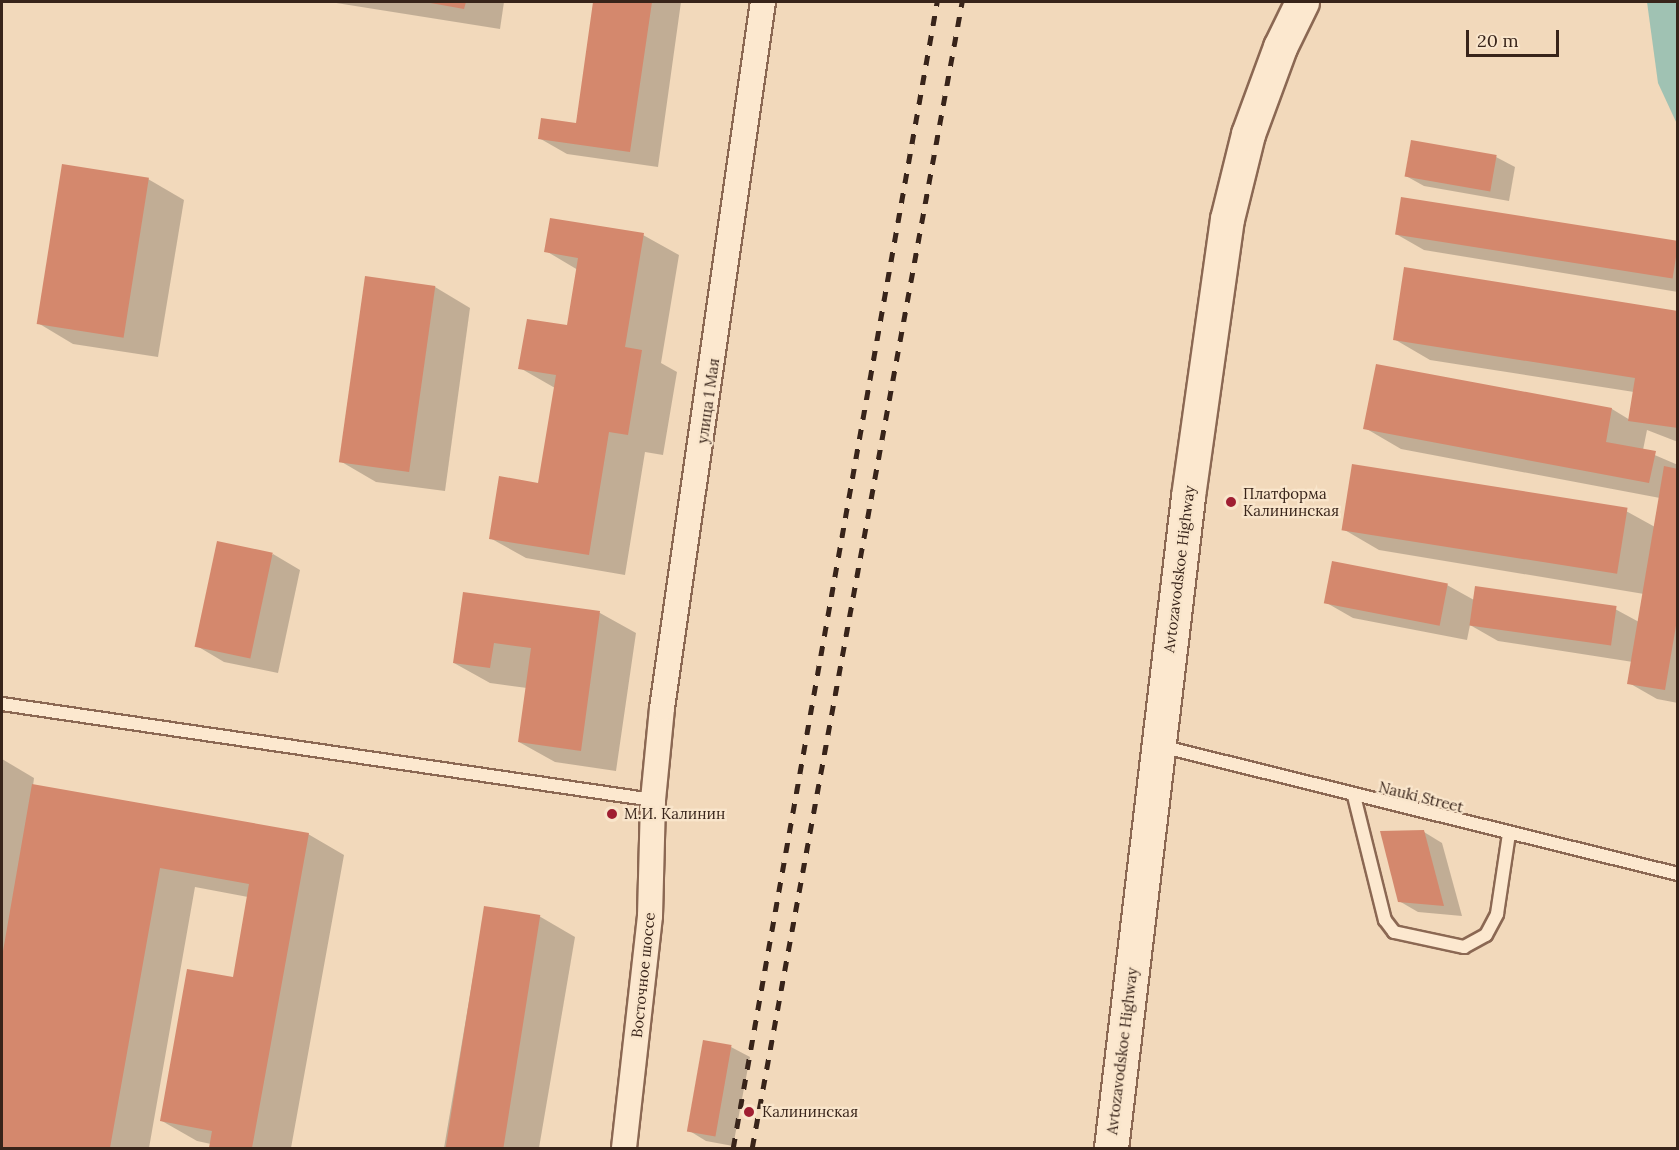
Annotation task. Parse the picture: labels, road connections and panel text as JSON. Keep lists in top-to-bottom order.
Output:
{
  "streets": {
    "main road": ["Avtozavodskoe Highway"],
    "street": ["улица 1 Мая", "Восточное шоссе"],
    "lane": ["Nauki Street"]
  },
  "crossings": [
    ["улица 1 Мая", "Восточное шоссе"],
    ["Avtozavodskoe Highway", "Nauki Street"]
  ],
  "places": ["Платформа Калининская", "М.И. Калинин", "Калининская"],
  "scale_bar": "20 m"
}
